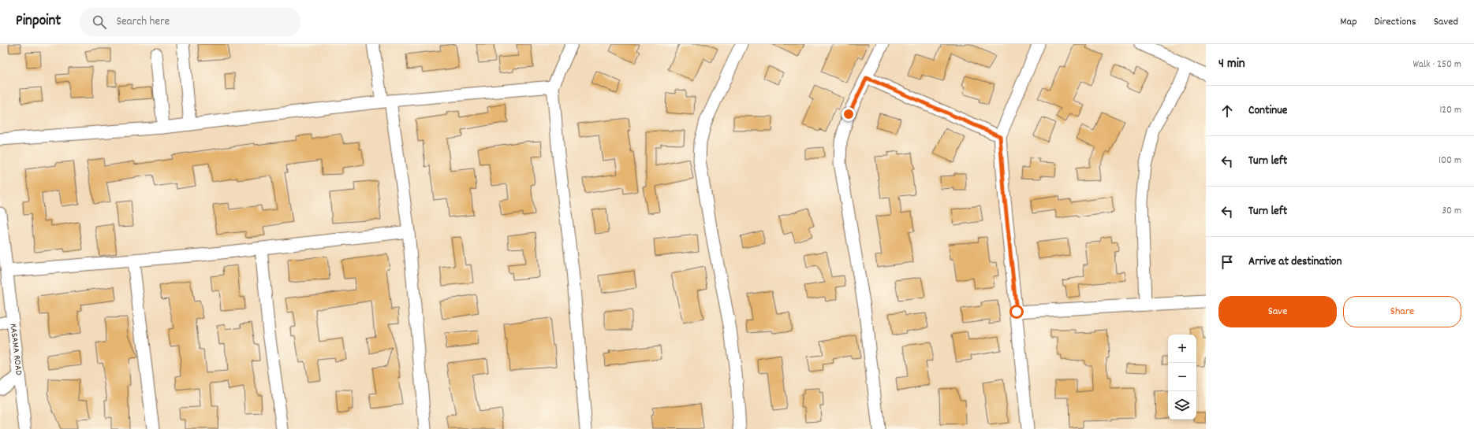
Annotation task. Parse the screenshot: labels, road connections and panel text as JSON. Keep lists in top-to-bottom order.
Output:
{
  "streets": {
    "street": ["KASAMA ROAD"]
  },
  "page": {
    "header": "Pinpoint",
    "search": "Search here",
    "nav": ["Map", "Directions", "Saved"],
    "heading": ["4 min", "Walk · 250 m"],
    "list": [
      ["Continue", "120 m"],
      ["Turn left", "100 m"],
      ["Turn left", "30 m"],
      "Arrive at destination"
    ],
    "buttons": ["Save", "Share"],
    "map_buttons": ["+", "−"]
  }
}
